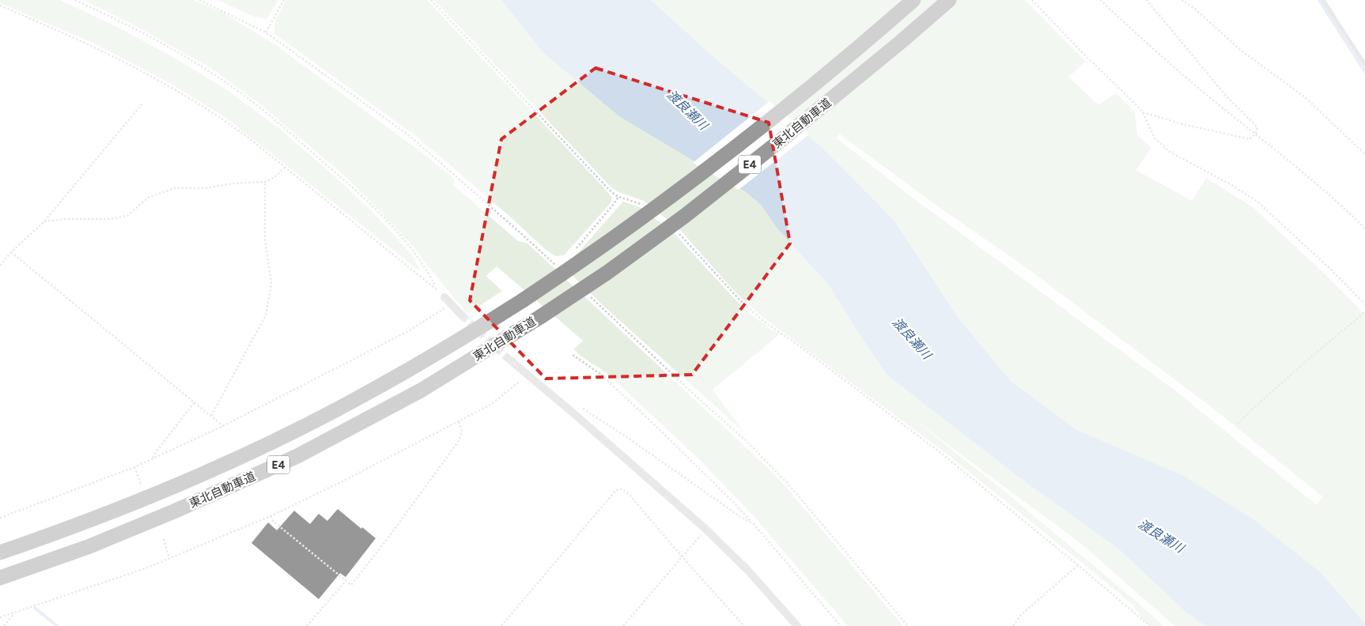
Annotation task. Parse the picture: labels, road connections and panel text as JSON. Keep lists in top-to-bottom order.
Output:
{
  "streets": {
    "highway": ["東北自動車道", "E4"]
  },
  "water": ["渡良瀬川"]
}
